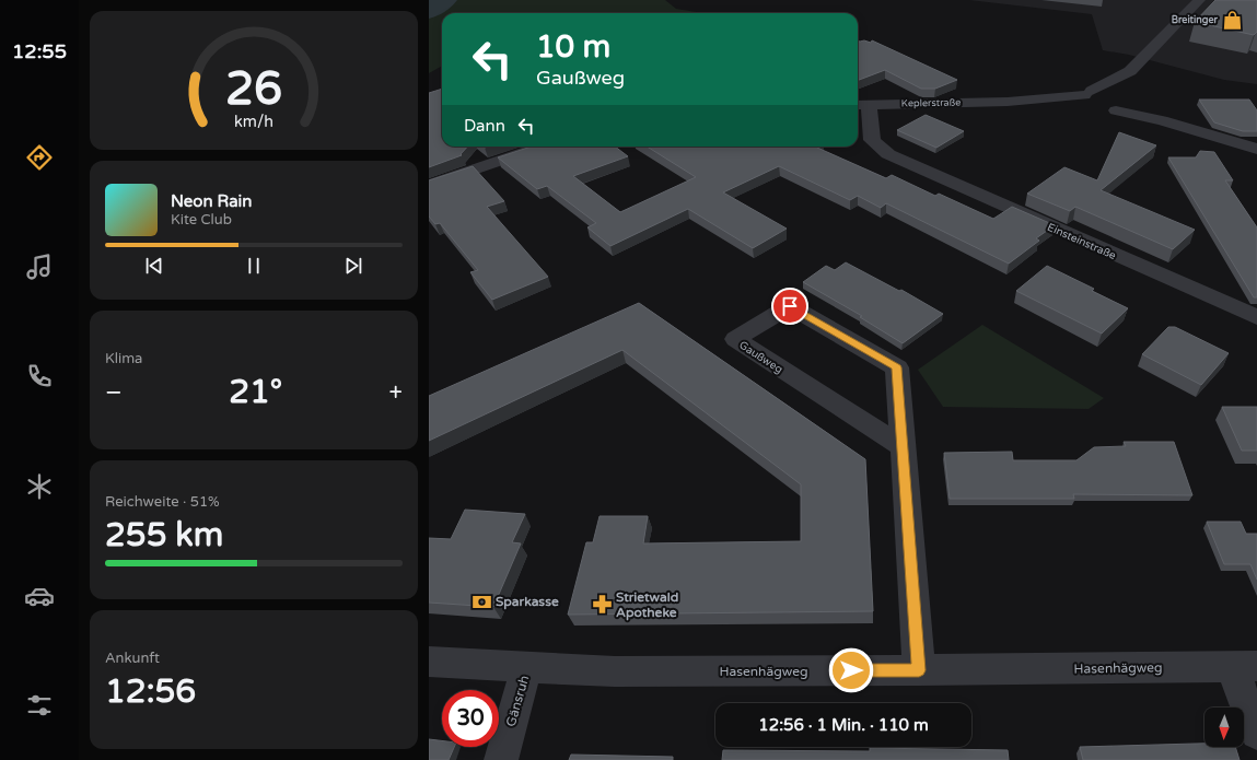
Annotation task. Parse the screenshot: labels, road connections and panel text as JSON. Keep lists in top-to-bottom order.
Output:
{
  "streets": {
    "street": [
      "Keplerstraße",
      "Einsteinstraße",
      "Gaußweg",
      "Hasenhägweg",
      "Gänsruh"
    ]
  },
  "crossings": [
    ["Keplerstraße", "Einsteinstraße"],
    ["Gaußweg", "Hasenhägweg"],
    ["Hasenhägweg", "Gänsruh"]
  ],
  "places": {
    "shop": ["Breitinger"],
    "bank": ["Sparkasse"],
    "pharmacy": ["Strietwald Apotheke"]
  },
  "north": "bottom",
  "page": {
    "tabs": "12:55",
    "turn": ["10 m", "Gaußweg"],
    "then": "Dann",
    "song": ["Neon Rain", "Kite Club"],
    "tile": [
      "Klima",
      ["Reichweite · 51%", "255 km"],
      ["Ankunft", "12:56"]
    ],
    "heat": ["−", "21°", "+"],
    "limit": "30",
    "trip": "12:56 · 1 Min. · 110 m",
    "gauge": ["26", "km/h"]
  }
}
